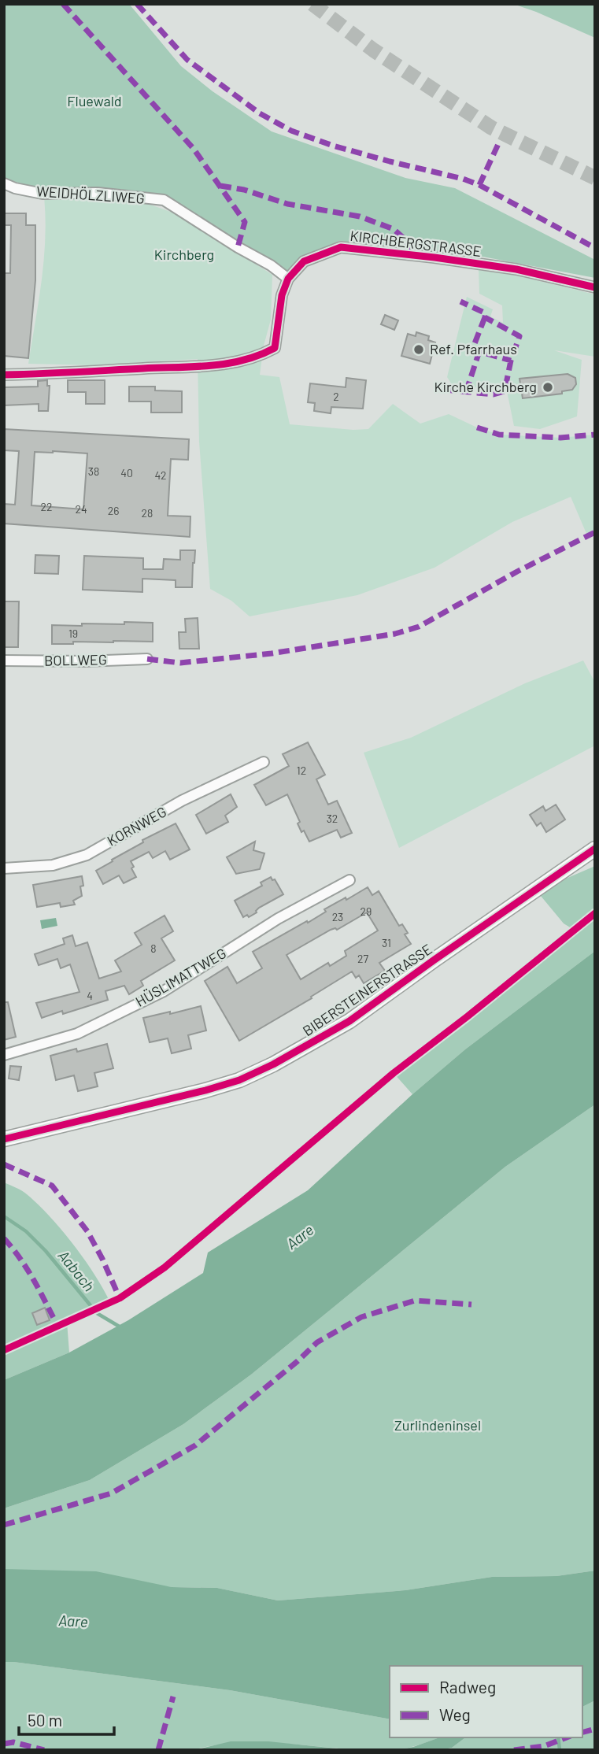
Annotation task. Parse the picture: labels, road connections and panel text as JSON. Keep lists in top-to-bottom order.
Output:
{
  "streets": {
    "main road": ["BIBERSTEINERSTRASSE"],
    "street": [
      "WEIDHÖLZLIWEG",
      "KIRCHBERGSTRASSE",
      "BOLLWEG",
      "KORNWEG",
      "HÜSLIMATTWEG"
    ]
  },
  "crossings": [
    ["WEIDHÖLZLIWEG", "KIRCHBERGSTRASSE"]
  ],
  "water": ["Aare", "Aabach"],
  "parks": ["Fluewald", "Kirchberg", "Zurlindeninsel"],
  "places": ["Ref. Pfarrhaus", "Kirche Kirchberg"],
  "house_numbers": [
    "2",
    "38",
    "40",
    "42",
    "22",
    "24",
    "26",
    "28",
    "19",
    "12",
    "32",
    "29",
    "23",
    "31",
    "8",
    "27",
    "4"
  ],
  "legend": ["Radweg", "Weg"],
  "scale_bar": "50 m"
}
